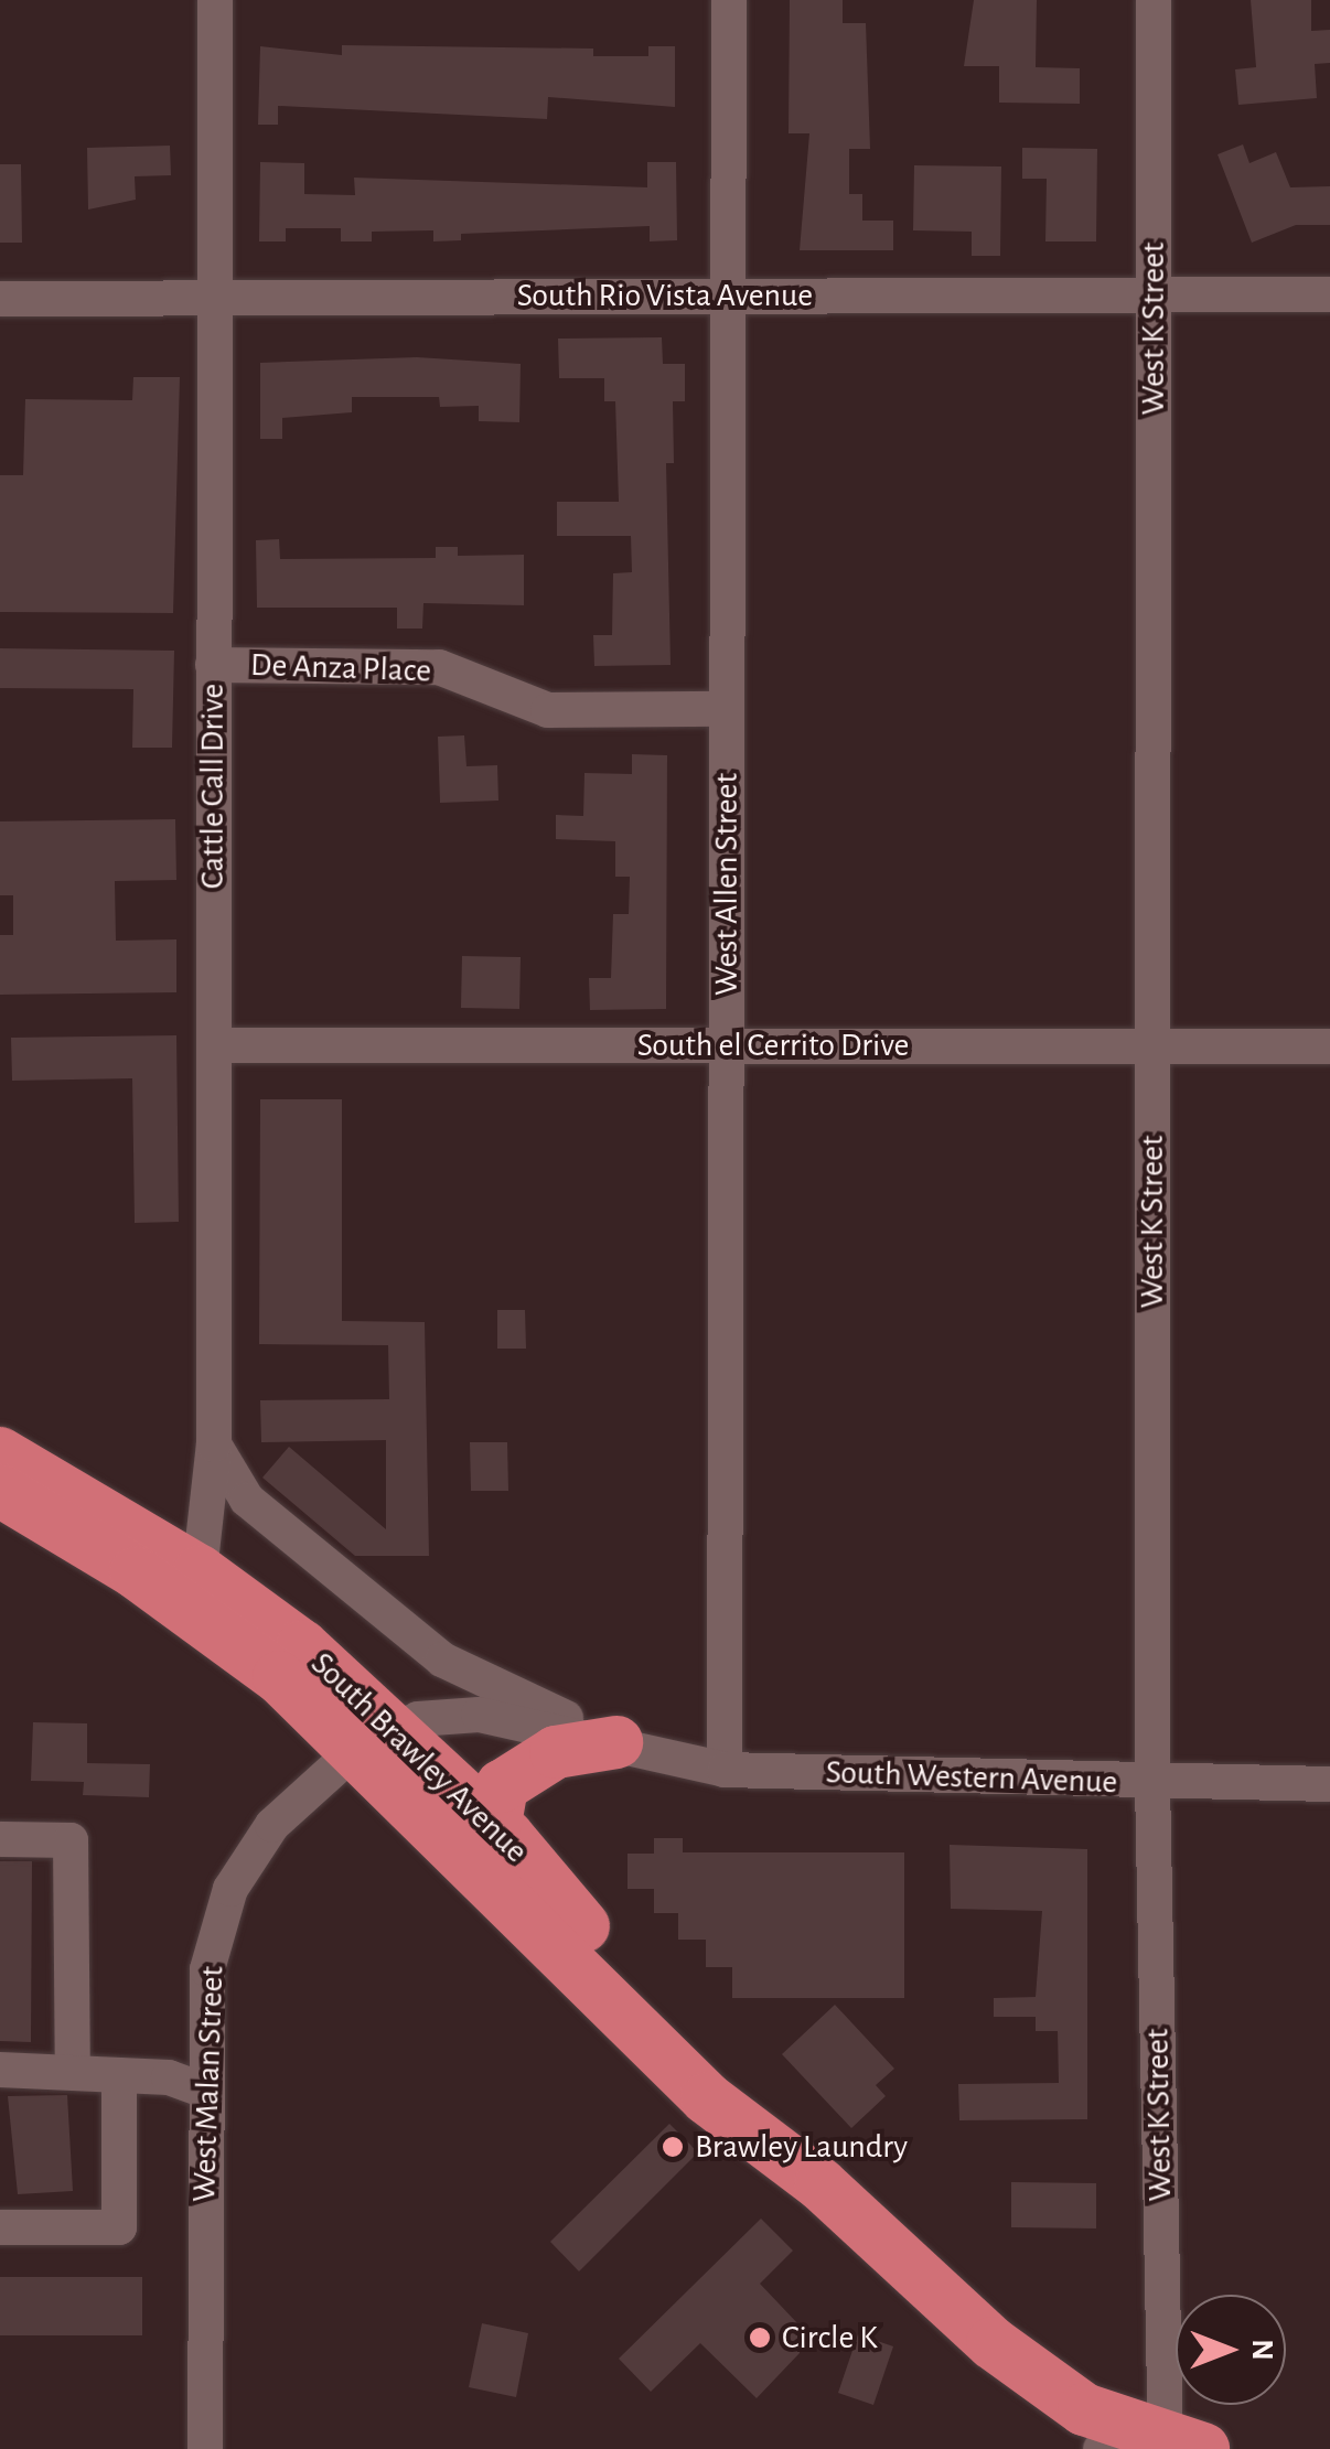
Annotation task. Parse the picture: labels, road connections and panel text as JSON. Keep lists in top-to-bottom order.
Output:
{
  "streets": {
    "highway": ["South Brawley Avenue"],
    "street": [
      "South Rio Vista Avenue",
      "West K Street",
      "De Anza Place",
      "Cattle Call Drive",
      "West Allen Street",
      "South el Cerrito Drive",
      "South Western Avenue",
      "West Malan Street"
    ]
  },
  "crossings": [
    ["South Rio Vista Avenue", "West K Street"],
    ["South Rio Vista Avenue", "Cattle Call Drive"],
    ["South Rio Vista Avenue", "West Allen Street"],
    ["West K Street", "South el Cerrito Drive"],
    ["West K Street", "South Brawley Avenue"],
    ["West K Street", "South Western Avenue"],
    ["De Anza Place", "Cattle Call Drive"],
    ["De Anza Place", "West Allen Street"],
    ["Cattle Call Drive", "South el Cerrito Drive"],
    ["Cattle Call Drive", "South Brawley Avenue"],
    ["Cattle Call Drive", "South Western Avenue"],
    ["West Allen Street", "South el Cerrito Drive"],
    ["West Allen Street", "South Western Avenue"],
    ["South Brawley Avenue", "South Western Avenue"],
    ["South Brawley Avenue", "West Malan Street"],
    ["South Western Avenue", "West Malan Street"]
  ],
  "places": ["Brawley Laundry", "Circle K"],
  "north": "right"
}
